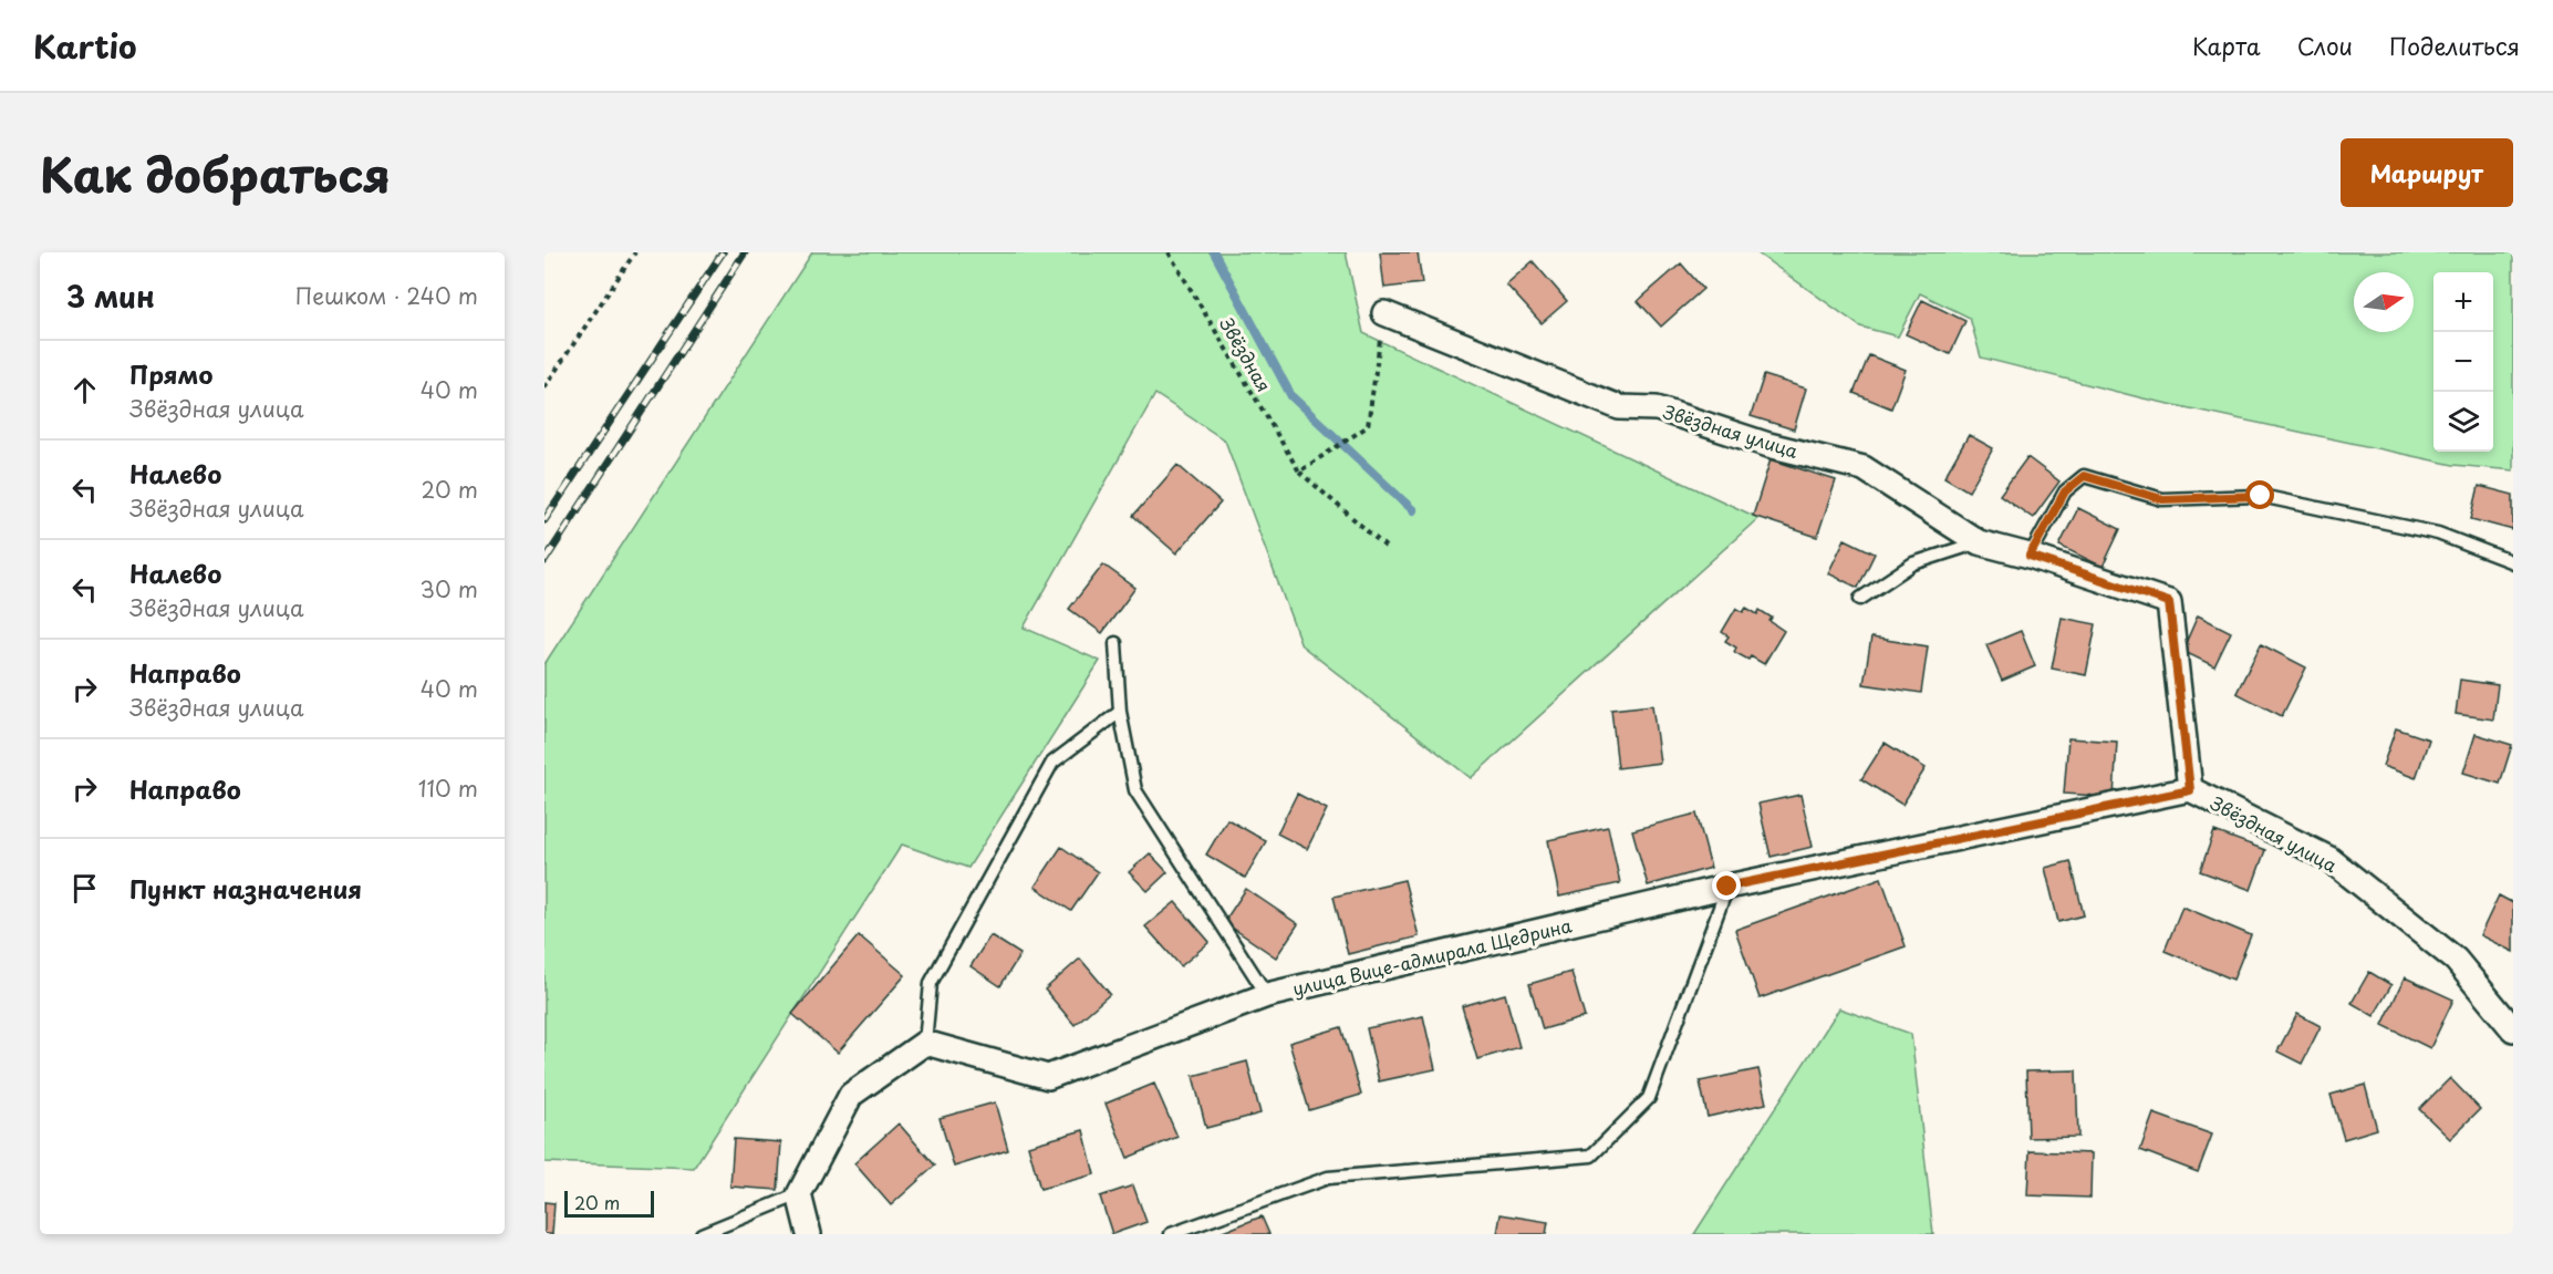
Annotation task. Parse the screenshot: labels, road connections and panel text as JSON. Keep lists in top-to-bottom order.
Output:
{
  "streets": {
    "street": ["Звёздная улица", "улица Вице-адмирала Щедрина"],
    "path": ["Звёздная"]
  },
  "crossings": [
    ["Звёздная улица", "улица Вице-адмирала Щедрина"]
  ],
  "scale_bar": "20 m",
  "north": "right",
  "page": {
    "header": "Kartio",
    "nav": ["Карта", "Слои", "Поделиться"],
    "title": "Как добраться",
    "buttons": "Маршрут",
    "heading": ["3 мин", "Пешком · 240 m"],
    "map_buttons": ["+", "−"],
    "list": [
      ["Прямо", "Звёздная улица", "40 m"],
      ["Налево", "Звёздная улица", "20 m"],
      ["Налево", "Звёздная улица", "30 m"],
      ["Направо", "Звёздная улица", "40 m"],
      ["Направо", "110 m"],
      "Пункт назначения"
    ],
    "scale": "20 m"
  }
}
